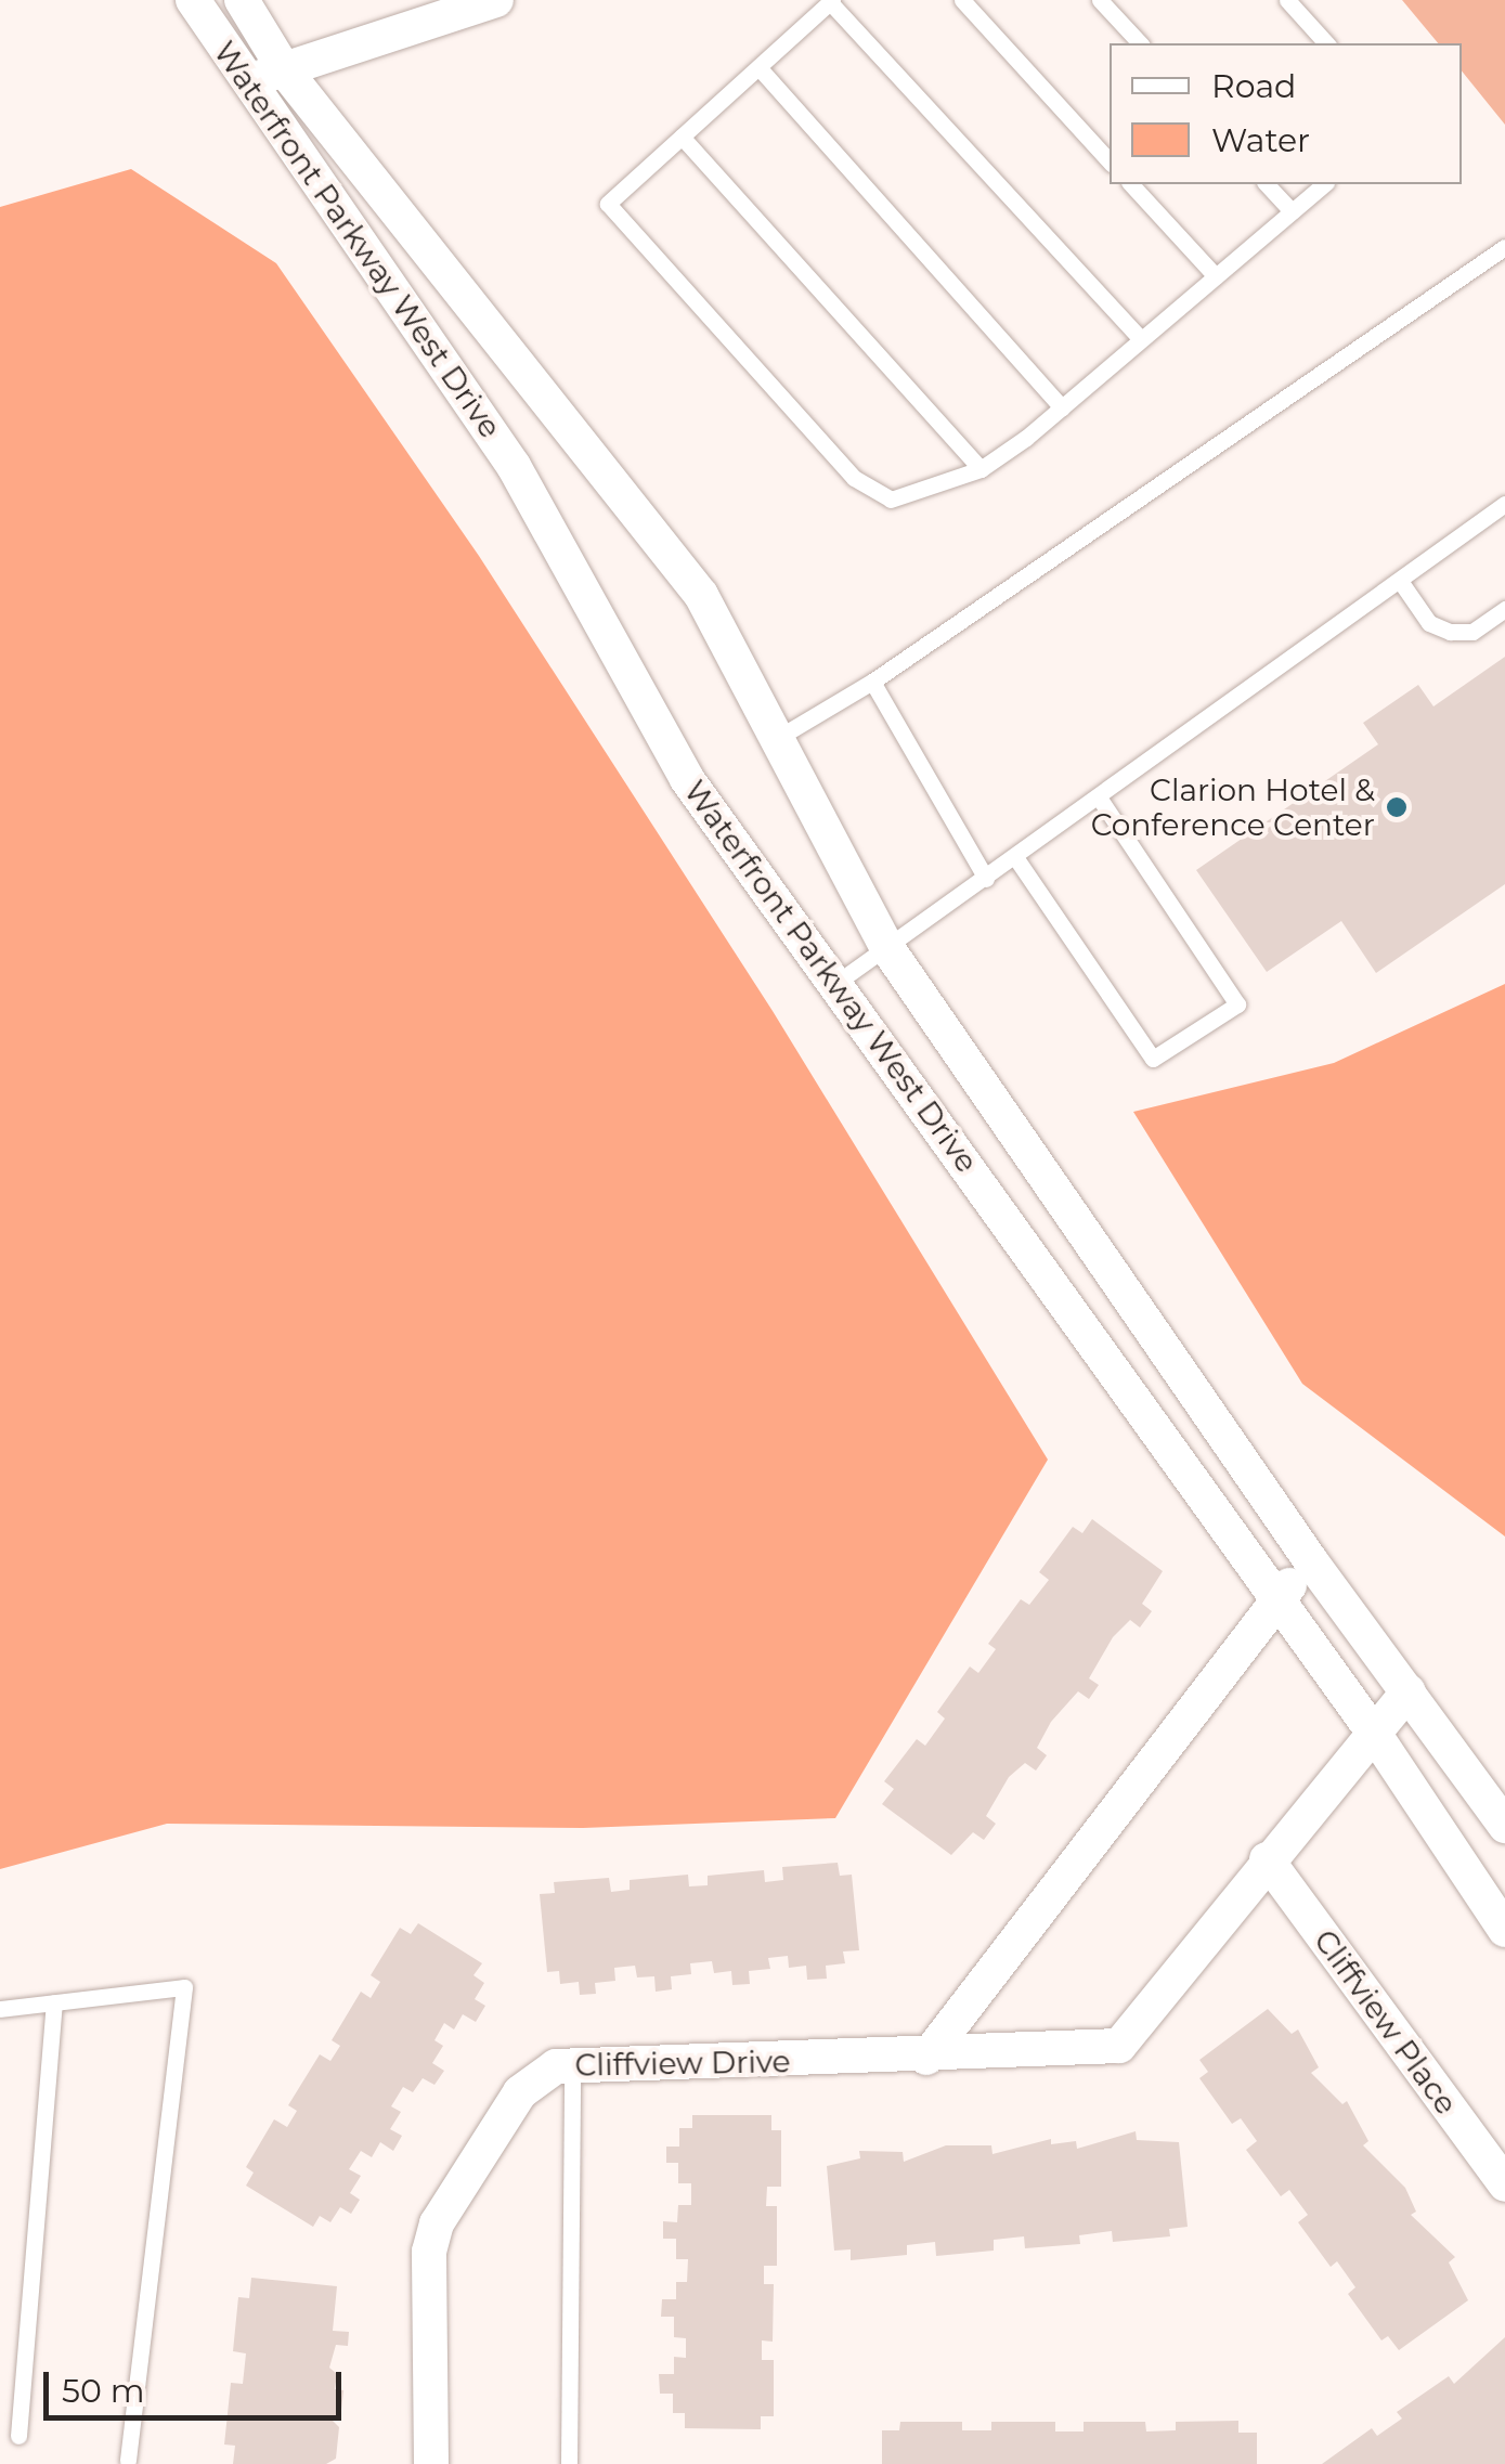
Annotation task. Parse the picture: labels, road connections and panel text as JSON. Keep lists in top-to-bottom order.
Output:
{
  "streets": {
    "street": ["Waterfront Parkway West Drive", "Cliffview Place", "Cliffview Drive"]
  },
  "crossings": [
    ["Waterfront Parkway West Drive", "Cliffview Drive"],
    ["Cliffview Place", "Cliffview Drive"]
  ],
  "places": ["Clarion Hotel & Conference Center"],
  "legend": ["Road", "Water"],
  "scale_bar": "50 m"
}
